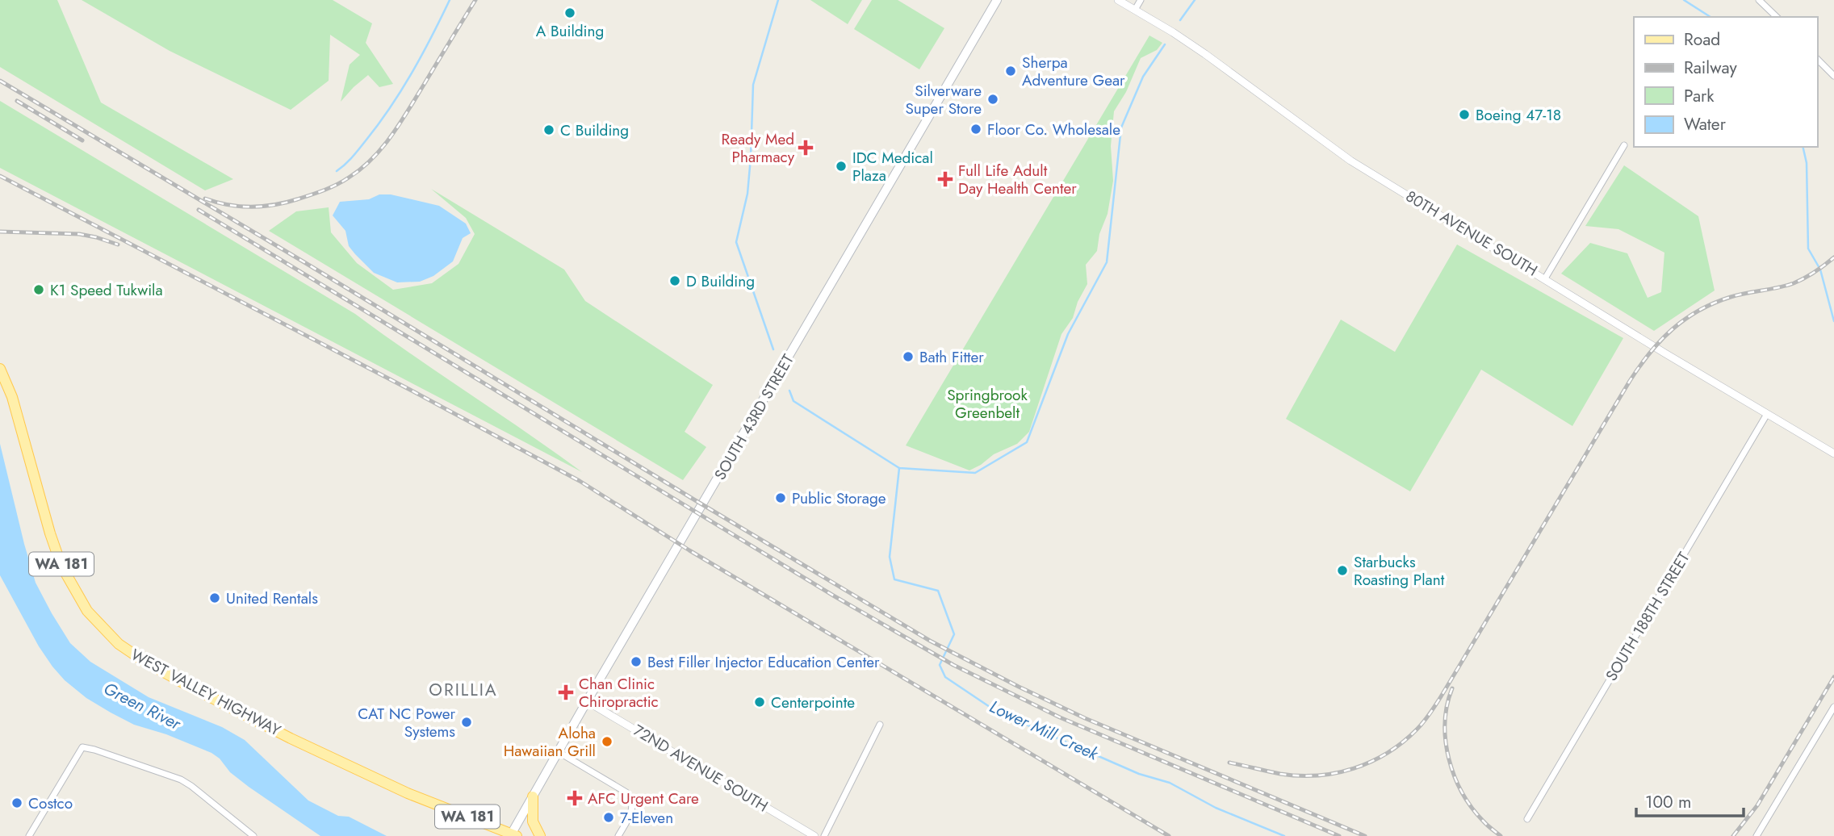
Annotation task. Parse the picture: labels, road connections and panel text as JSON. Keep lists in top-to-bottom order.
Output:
{
  "streets": {
    "main road": ["SOUTH 43RD STREET", "WA 181", "WEST VALLEY HIGHWAY"],
    "street": ["80TH AVENUE SOUTH", "SOUTH 188TH STREET", "72ND AVENUE SOUTH"]
  },
  "crossings": [
    ["80TH AVENUE SOUTH", "SOUTH 188TH STREET"],
    ["SOUTH 43RD STREET", "WEST VALLEY HIGHWAY"],
    ["SOUTH 43RD STREET", "72ND AVENUE SOUTH"]
  ],
  "districts": ["ORILLIA"],
  "water": ["Green River", "Lower Mill Creek"],
  "parks": ["Springbrook Greenbelt"],
  "places": {
    "other": [
      "A Building",
      "Sherpa Adventure Gear",
      "Silverware Super Store",
      "Boeing 47-18",
      "Floor Co. Wholesale",
      "C Building",
      "IDC Medical Plaza",
      "D Building",
      "K1 Speed Tukwila",
      "Bath Fitter",
      "Public Storage",
      "Starbucks Roasting Plant",
      "United Rentals",
      "Best Filler Injector Education Center",
      "Centerpointe",
      "CAT NC Power Systems",
      "Aloha Hawaiian Grill",
      "Costco",
      "7-Eleven"
    ],
    "health": [
      "Ready Med Pharmacy",
      "Full Life Adult Day Health Center",
      "Chan Clinic Chiropractic",
      "AFC Urgent Care"
    ]
  },
  "legend": [
    "Road",
    "Railway",
    "Park",
    "Water"
  ],
  "scale_bar": "100 m"
}
